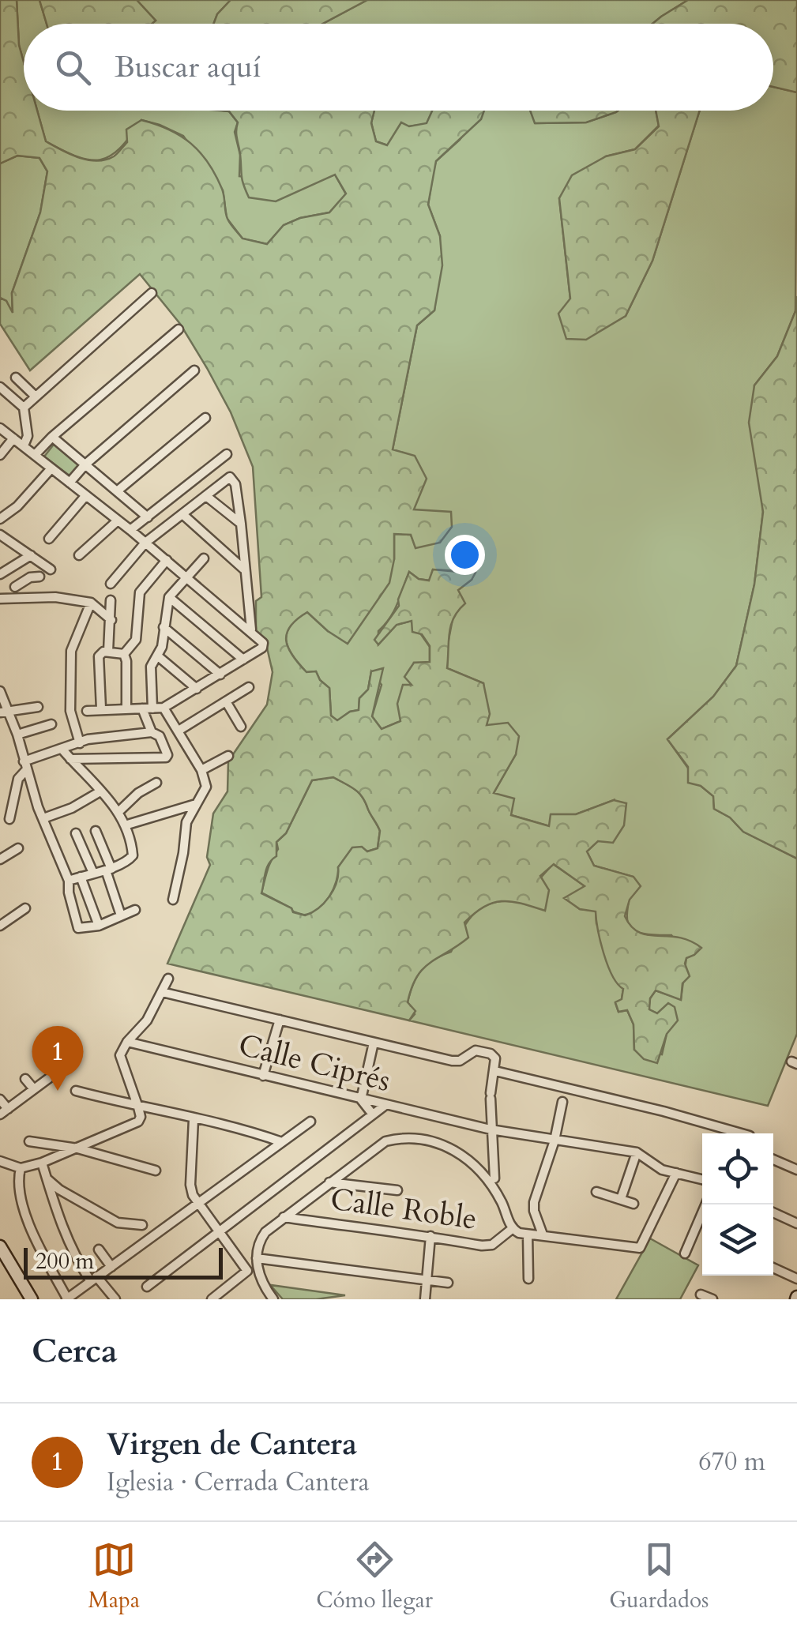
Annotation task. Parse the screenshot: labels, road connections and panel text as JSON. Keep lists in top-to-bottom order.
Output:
{
  "streets": {
    "street": ["Calle Ciprés", "Calle Roble"]
  },
  "scale_bar": "200 m",
  "page": {
    "search": "Buscar aquí",
    "pins": "1",
    "scale": "200 m",
    "heading": "Cerca",
    "list": [
      {
        "mark": "1",
        "name": "Virgen de Cantera",
        "note": "Iglesia · Cerrada Cantera",
        "value": "670 m"
      }
    ],
    "nav": ["Mapa", "Cómo llegar", "Guardados"]
  }
}
